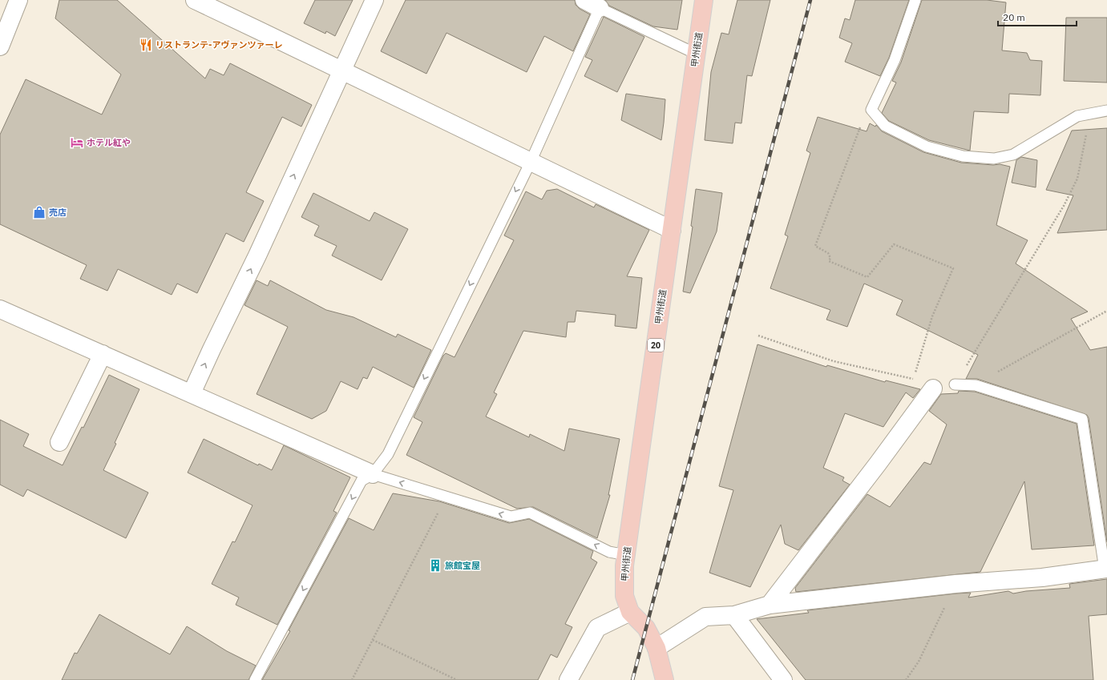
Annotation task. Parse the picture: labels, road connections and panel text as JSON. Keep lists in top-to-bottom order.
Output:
{
  "streets": {
    "highway": ["甲州街道", "20"]
  },
  "places": {
    "restaurant": ["リストランテ-アヴァンツァーレ"],
    "hotel": ["ホテル紅や"],
    "shop": ["売店"],
    "building": ["旅館宝屋"]
  },
  "scale_bar": "20 m"
}
